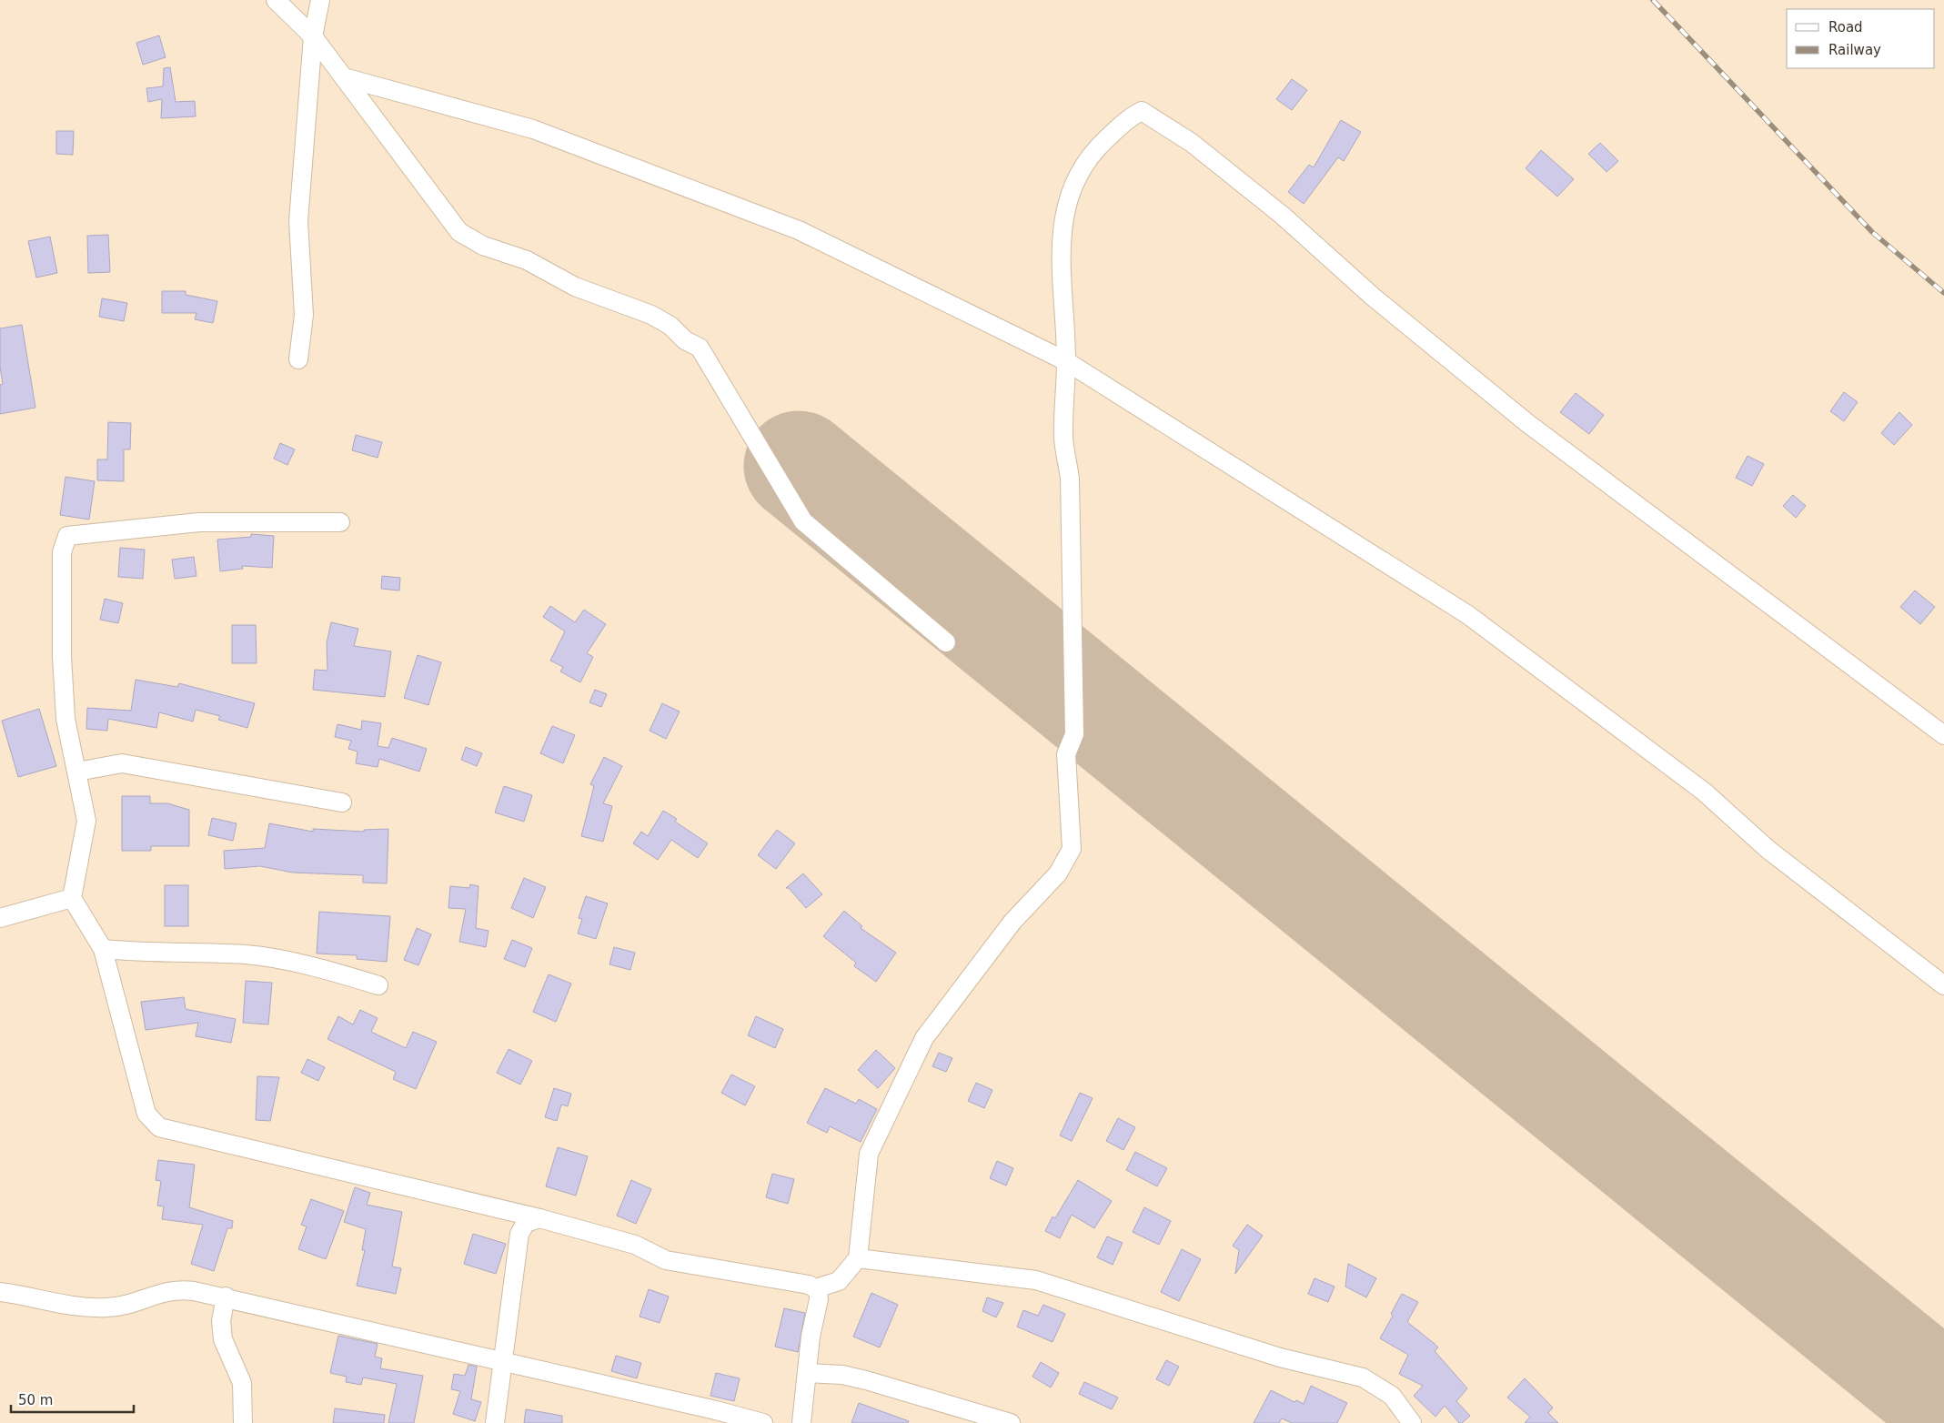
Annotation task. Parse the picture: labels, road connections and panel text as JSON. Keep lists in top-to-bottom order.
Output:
{
  "legend": ["Road", "Railway"],
  "scale_bar": "50 m"
}
